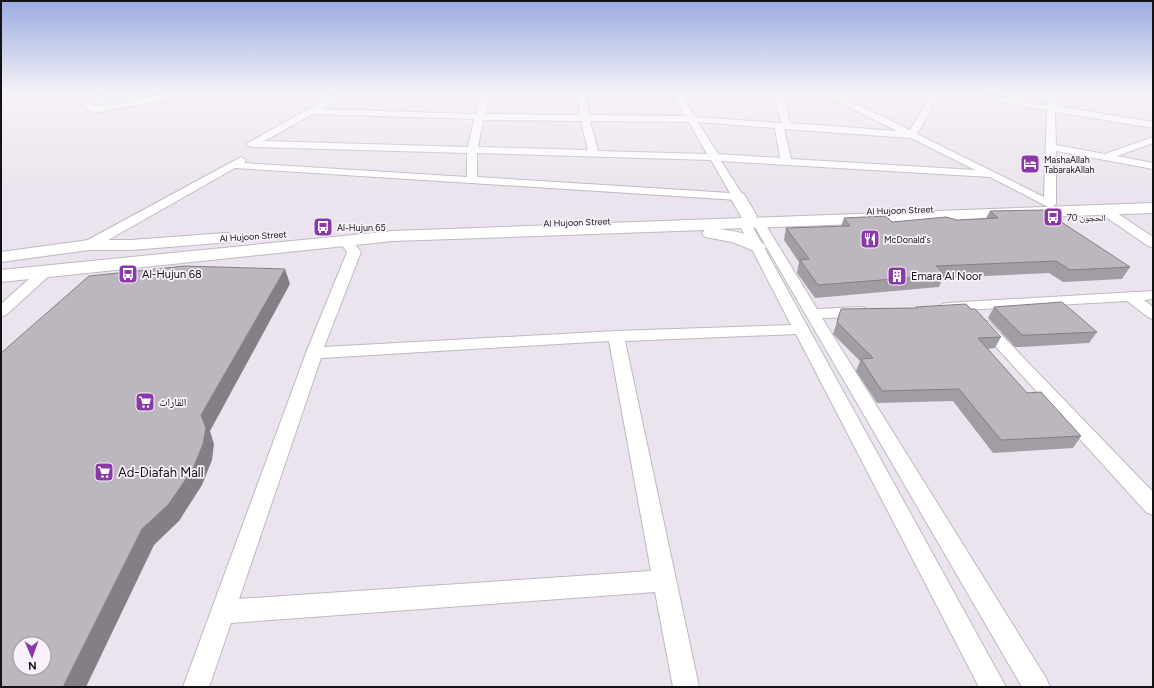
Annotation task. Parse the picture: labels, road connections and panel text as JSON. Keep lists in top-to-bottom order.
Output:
{
  "streets": {
    "main road": ["Al Hujoon Street"]
  },
  "places": {
    "hotel": ["MashaAllah TabarakAllah"],
    "bus stop": ["الحجون 70", "Al-Hujun 65", "Al-Hujun 68"],
    "restaurant": ["McDonald's"],
    "building": ["Emara Al Noor"],
    "supermarket": ["القارات", "Ad-Diafah Mall"]
  },
  "north": "bottom"
}
